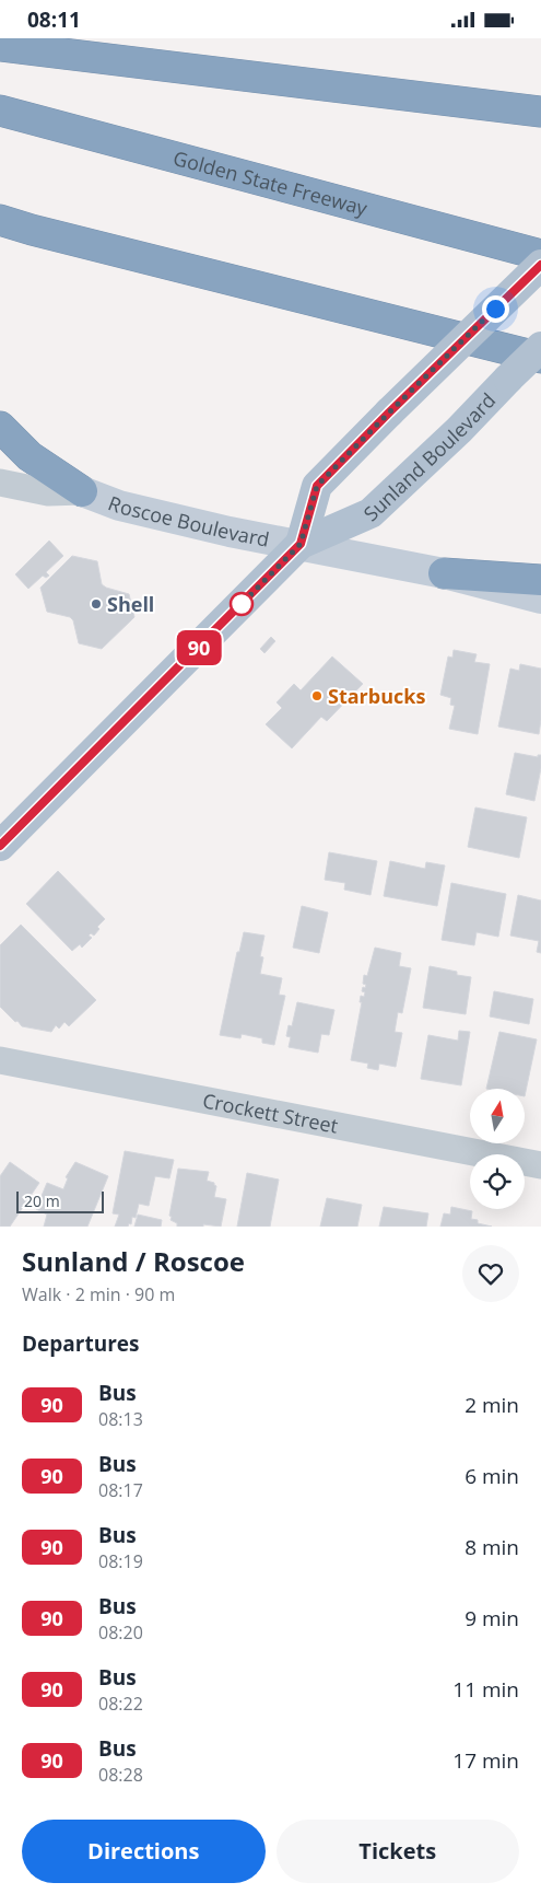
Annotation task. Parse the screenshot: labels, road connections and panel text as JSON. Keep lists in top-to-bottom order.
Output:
{
  "streets": {
    "highway": ["Golden State Freeway"],
    "main road": ["Sunland Boulevard", "Roscoe Boulevard"],
    "street": ["Crockett Street"]
  },
  "crossings": [
    ["Sunland Boulevard", "Roscoe Boulevard"]
  ],
  "places": ["Shell", "Starbucks"],
  "lines": ["bus line 90"],
  "scale_bar": "20 m",
  "north": "top",
  "page": {
    "status": "08:11",
    "on_map": "90",
    "scale": "20 m",
    "heading": [
      ["Sunland / Roscoe", "Walk · 2 min · 90 m"],
      "Departures"
    ],
    "list": [
      {
        "mark": "90",
        "name": "Bus",
        "note": "08:13",
        "value": "2 min"
      },
      {
        "mark": "90",
        "name": "Bus",
        "note": "08:17",
        "value": "6 min"
      },
      {
        "mark": "90",
        "name": "Bus",
        "note": "08:19",
        "value": "8 min"
      },
      {
        "mark": "90",
        "name": "Bus",
        "note": "08:20",
        "value": "9 min"
      },
      {
        "mark": "90",
        "name": "Bus",
        "note": "08:22",
        "value": "11 min"
      },
      {
        "mark": "90",
        "name": "Bus",
        "note": "08:28",
        "value": "17 min"
      }
    ],
    "buttons": ["Directions", "Tickets"]
  }
}
